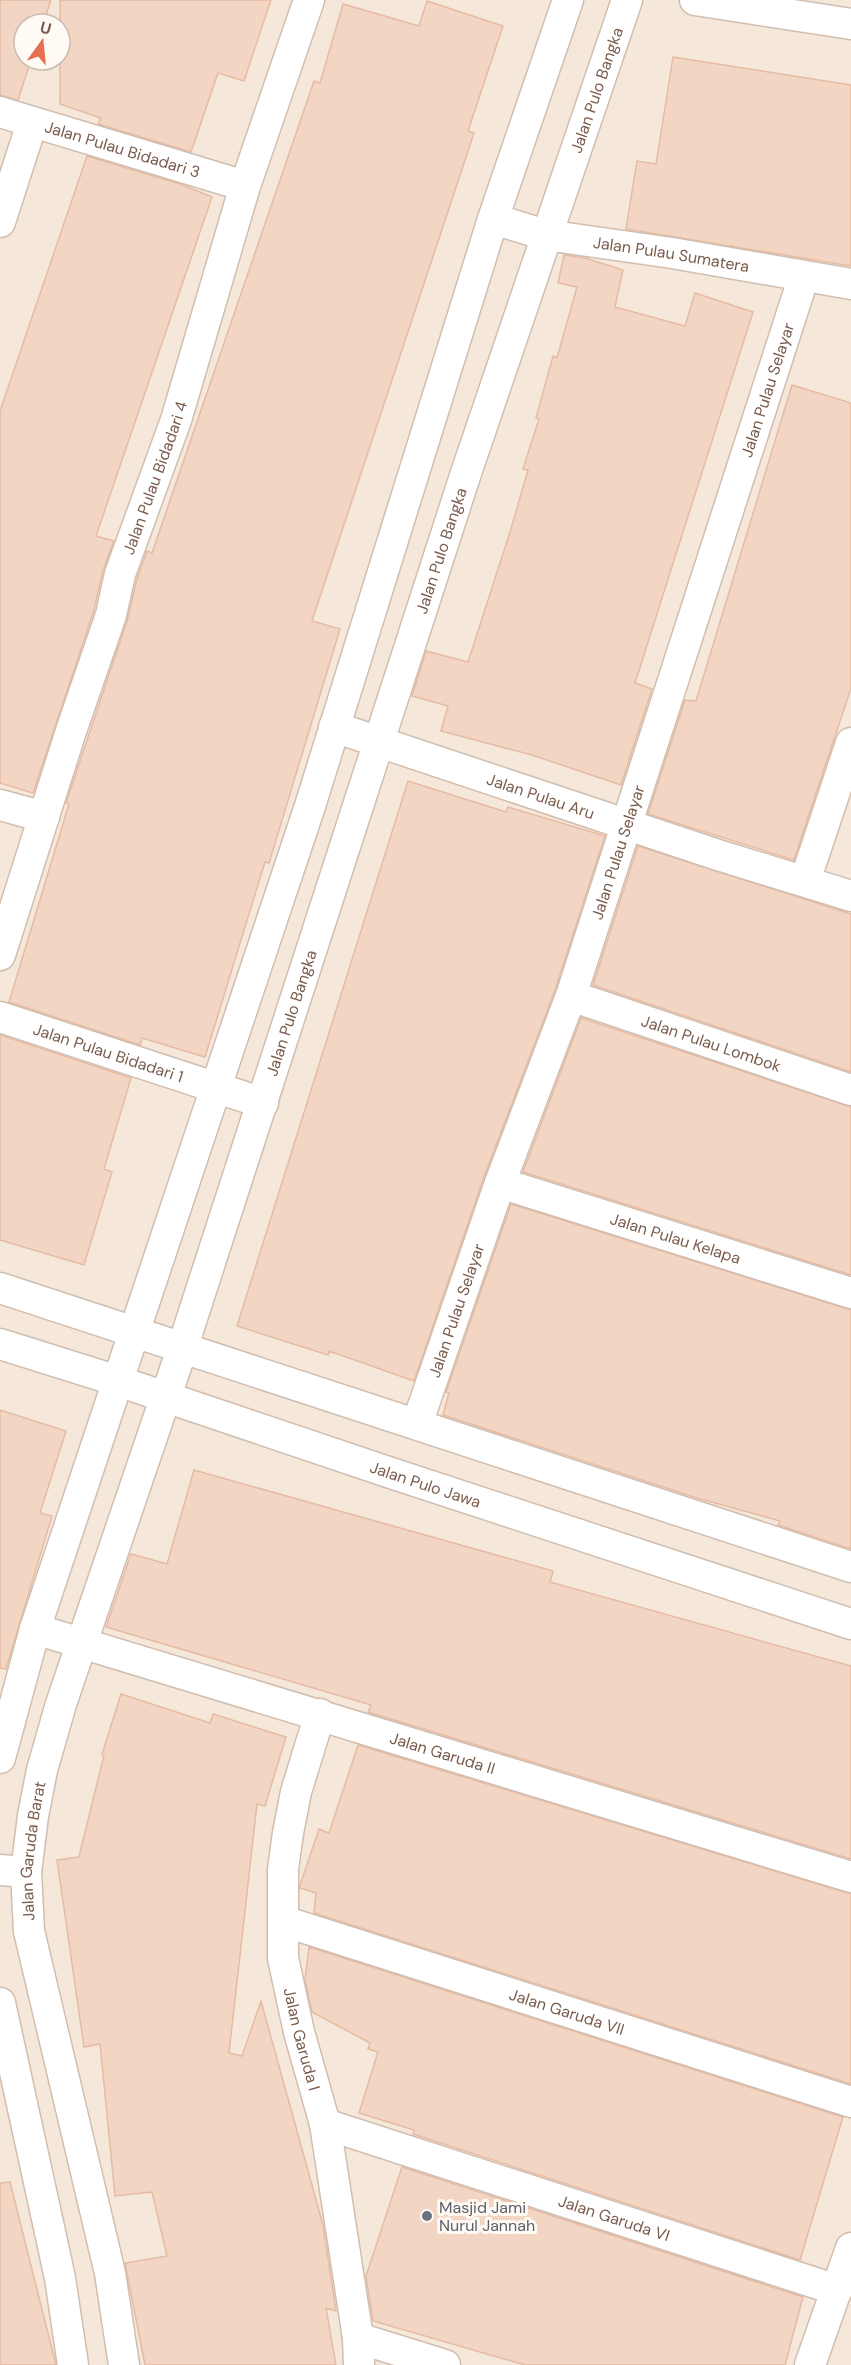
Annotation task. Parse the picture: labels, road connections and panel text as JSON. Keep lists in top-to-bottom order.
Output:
{
  "streets": {
    "street": [
      "Jalan Pulo Bangka",
      "Jalan Pulau Bidadari 3",
      "Jalan Pulau Sumatera",
      "Jalan Pulau Selayar",
      "Jalan Pulau Bidadari 4",
      "Jalan Pulau Aru",
      "Jalan Pulau Lombok",
      "Jalan Pulau Bidadari 1",
      "Jalan Pulau Kelapa",
      "Jalan Pulo Jawa",
      "Jalan Garuda II",
      "Jalan Garuda Barat",
      "Jalan Garuda VII",
      "Jalan Garuda I",
      "Jalan Garuda VI"
    ]
  },
  "crossings": [
    ["Jalan Pulo Bangka", "Jalan Pulau Sumatera"],
    ["Jalan Pulo Bangka", "Jalan Pulau Aru"],
    ["Jalan Pulo Bangka", "Jalan Garuda Barat"],
    ["Jalan Pulau Bidadari 3", "Jalan Pulau Bidadari 4"],
    ["Jalan Pulau Sumatera", "Jalan Pulau Selayar"],
    ["Jalan Pulau Selayar", "Jalan Pulau Aru"],
    ["Jalan Pulau Selayar", "Jalan Pulau Lombok"],
    ["Jalan Pulau Selayar", "Jalan Pulau Kelapa"],
    ["Jalan Pulo Jawa", "Jalan Garuda Barat"],
    ["Jalan Garuda II", "Jalan Garuda Barat"],
    ["Jalan Garuda II", "Jalan Garuda I"],
    ["Jalan Garuda VII", "Jalan Garuda I"],
    ["Jalan Garuda I", "Jalan Garuda VI"]
  ],
  "places": ["Masjid Jami Nurul Jannah"],
  "north": "top"
}
